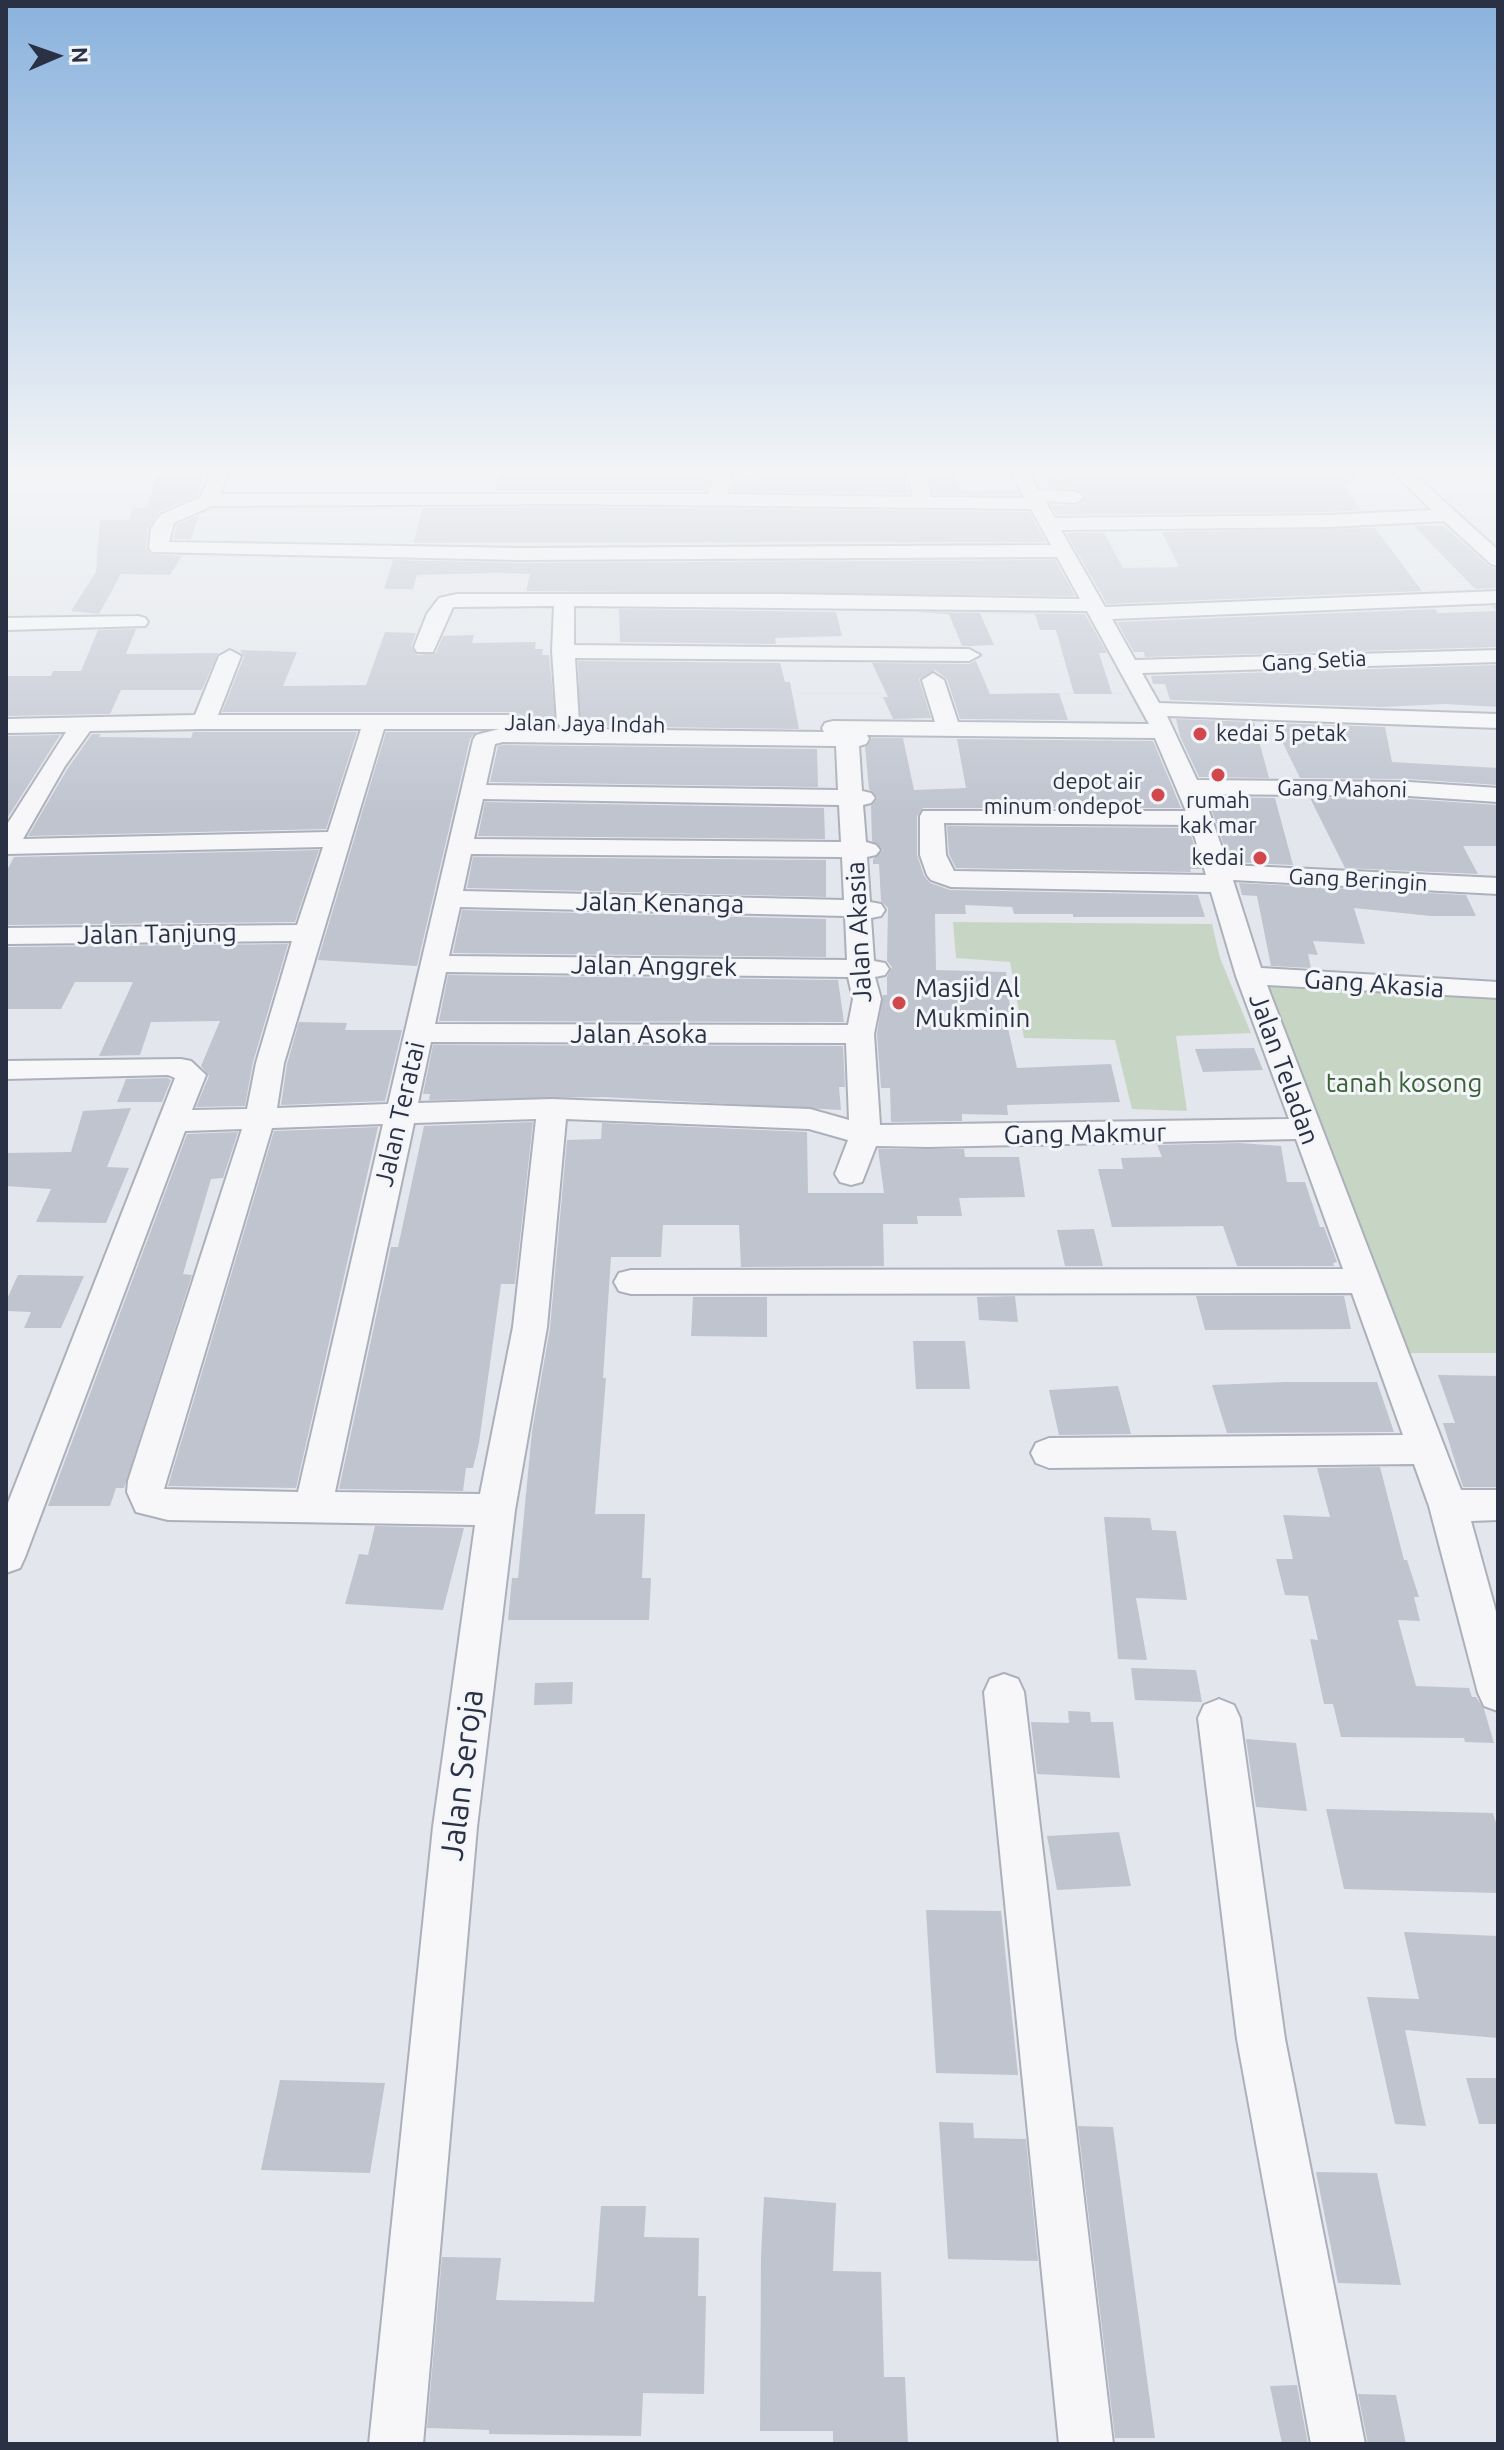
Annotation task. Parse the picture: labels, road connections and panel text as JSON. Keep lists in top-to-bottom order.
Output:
{
  "streets": {
    "street": [
      "Gang Setia",
      "Jalan Jaya Indah",
      "Gang Mahoni",
      "Gang Beringin",
      "Jalan Kenanga",
      "Jalan Akasia",
      "Jalan Tanjung",
      "Jalan Anggrek",
      "Gang Akasia",
      "Jalan Asoka",
      "Jalan Teladan",
      "Jalan Teratai",
      "Gang Makmur",
      "Jalan Seroja"
    ]
  },
  "crossings": [
    ["Gang Setia", "Jalan Teladan"],
    ["Jalan Jaya Indah", "Jalan Akasia"],
    ["Jalan Jaya Indah", "Jalan Teladan"],
    ["Jalan Jaya Indah", "Jalan Teratai"],
    ["Gang Mahoni", "Jalan Teladan"],
    ["Gang Beringin", "Jalan Teladan"],
    ["Jalan Kenanga", "Jalan Akasia"],
    ["Jalan Kenanga", "Jalan Teratai"],
    ["Jalan Akasia", "Jalan Anggrek"],
    ["Jalan Akasia", "Jalan Asoka"],
    ["Jalan Akasia", "Jalan Teratai"],
    ["Jalan Akasia", "Gang Makmur"],
    ["Jalan Anggrek", "Jalan Teratai"],
    ["Gang Akasia", "Jalan Teladan"],
    ["Jalan Asoka", "Jalan Teratai"],
    ["Jalan Teladan", "Gang Makmur"],
    ["Jalan Teratai", "Gang Makmur"],
    ["Gang Makmur", "Jalan Seroja"]
  ],
  "parks": ["tanah kosong"],
  "places": [
    "kedai 5 petak",
    "rumah kak mar",
    "depot air minum ondepot",
    "kedai",
    "Masjid Al Mukminin"
  ],
  "north": "right"
}
